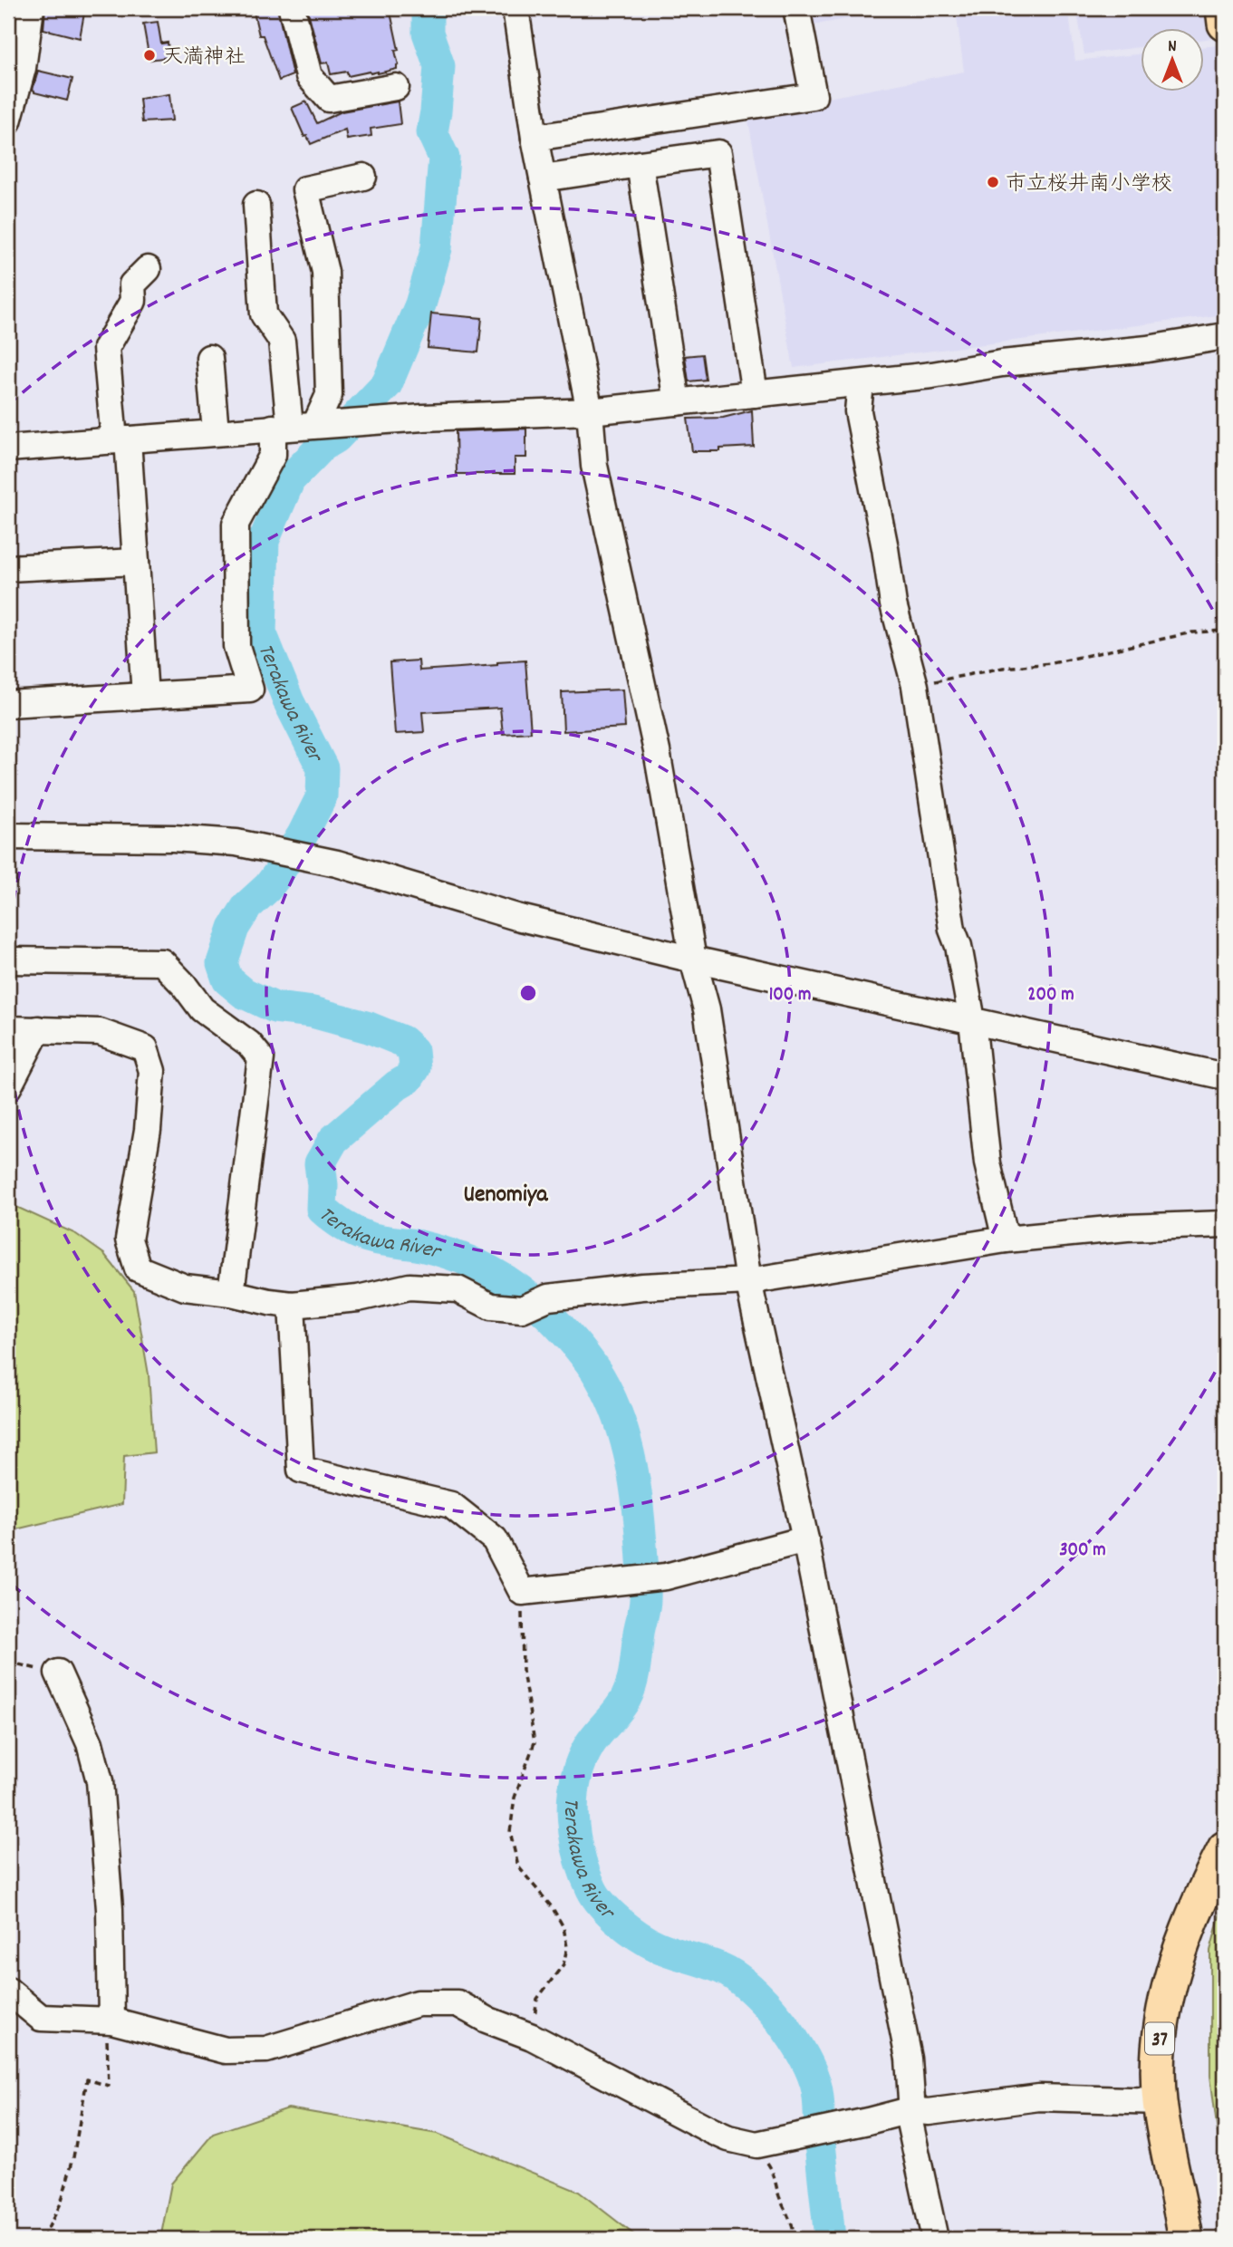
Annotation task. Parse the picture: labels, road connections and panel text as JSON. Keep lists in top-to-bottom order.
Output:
{
  "streets": {
    "main road": ["37"]
  },
  "districts": ["Uenomiya"],
  "water": ["Terakawa River"],
  "places": ["天満神社", "市立桜井南小学校"],
  "north": "top",
  "rings": ["100 m", "200 m", "300 m"]
}
